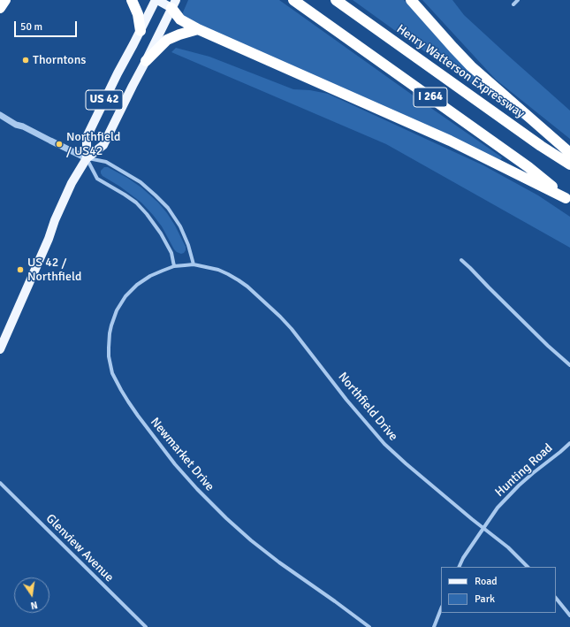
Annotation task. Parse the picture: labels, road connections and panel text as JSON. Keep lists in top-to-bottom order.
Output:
{
  "streets": {
    "highway": ["Henry Watterson Expressway", "I 264"],
    "main road": ["US 42"],
    "street": [
      "Northfield Drive",
      "Newmarket Drive",
      "Hunting Road",
      "Glenview Avenue"
    ]
  },
  "crossings": [
    ["Northfield Drive", "Newmarket Drive"],
    ["Northfield Drive", "Hunting Road"]
  ],
  "places": ["Thorntons", "Northfield / US42", "US 42 / Northfield"],
  "legend": ["Road", "Park"],
  "scale_bar": "50 m",
  "north": "bottom"
}
